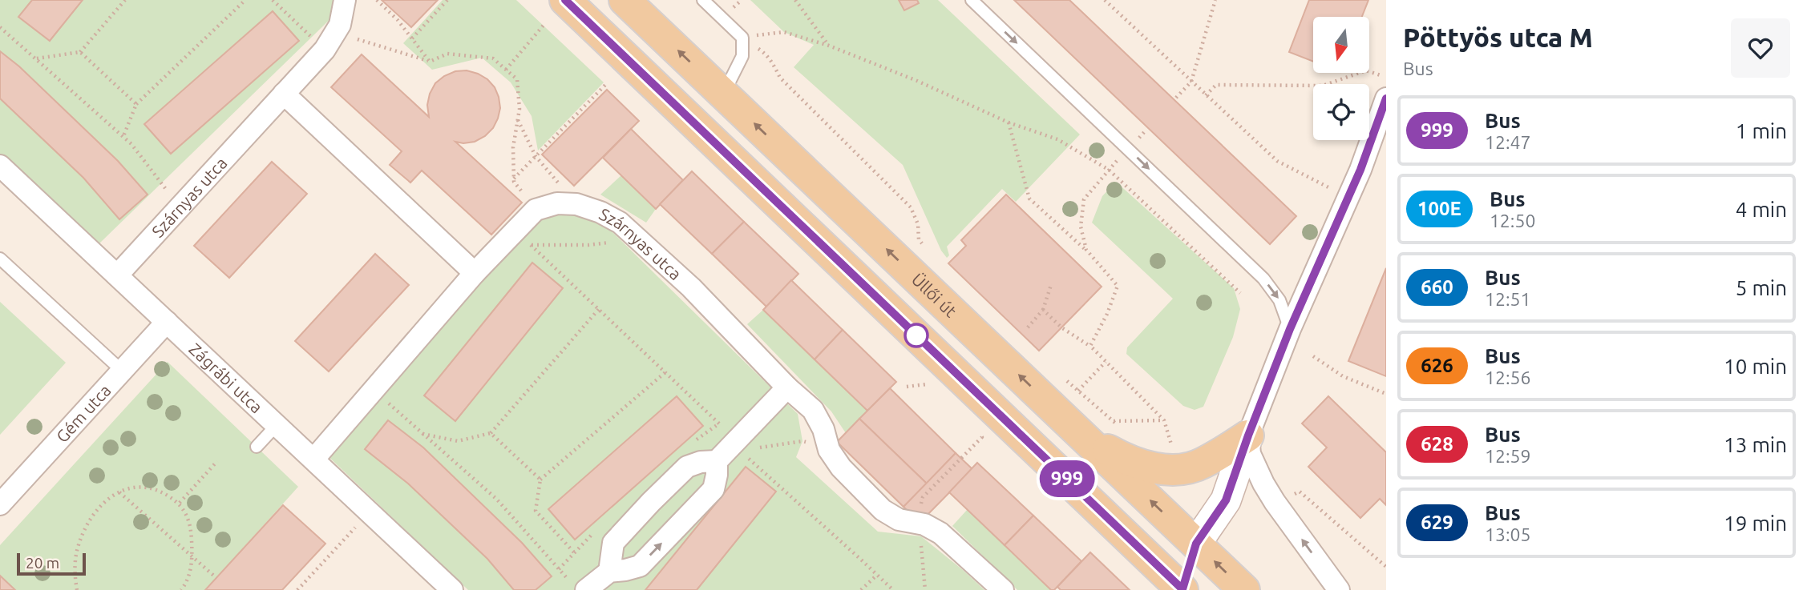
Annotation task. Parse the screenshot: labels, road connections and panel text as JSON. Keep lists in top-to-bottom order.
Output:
{
  "streets": {
    "main road": ["Üllői út"],
    "street": ["Szárnyas utca", "Zágrábi utca", "Gém utca"]
  },
  "crossings": [
    ["Szárnyas utca", "Zágrábi utca"],
    ["Zágrábi utca", "Gém utca"]
  ],
  "lines": ["bus line 999"],
  "scale_bar": "20 m",
  "north": "bottom",
  "page": {
    "on_map": "999",
    "heading": ["Pöttyös utca M", "Bus"],
    "list": [
      {
        "mark": "999",
        "name": "Bus",
        "note": "12:47",
        "value": "1 min"
      },
      {
        "mark": "100E",
        "name": "Bus",
        "note": "12:50",
        "value": "4 min"
      },
      {
        "mark": "660",
        "name": "Bus",
        "note": "12:51",
        "value": "5 min"
      },
      {
        "mark": "626",
        "name": "Bus",
        "note": "12:56",
        "value": "10 min"
      },
      {
        "mark": "628",
        "name": "Bus",
        "note": "12:59",
        "value": "13 min"
      },
      {
        "mark": "629",
        "name": "Bus",
        "note": "13:05",
        "value": "19 min"
      }
    ],
    "scale": "20 m"
  }
}
